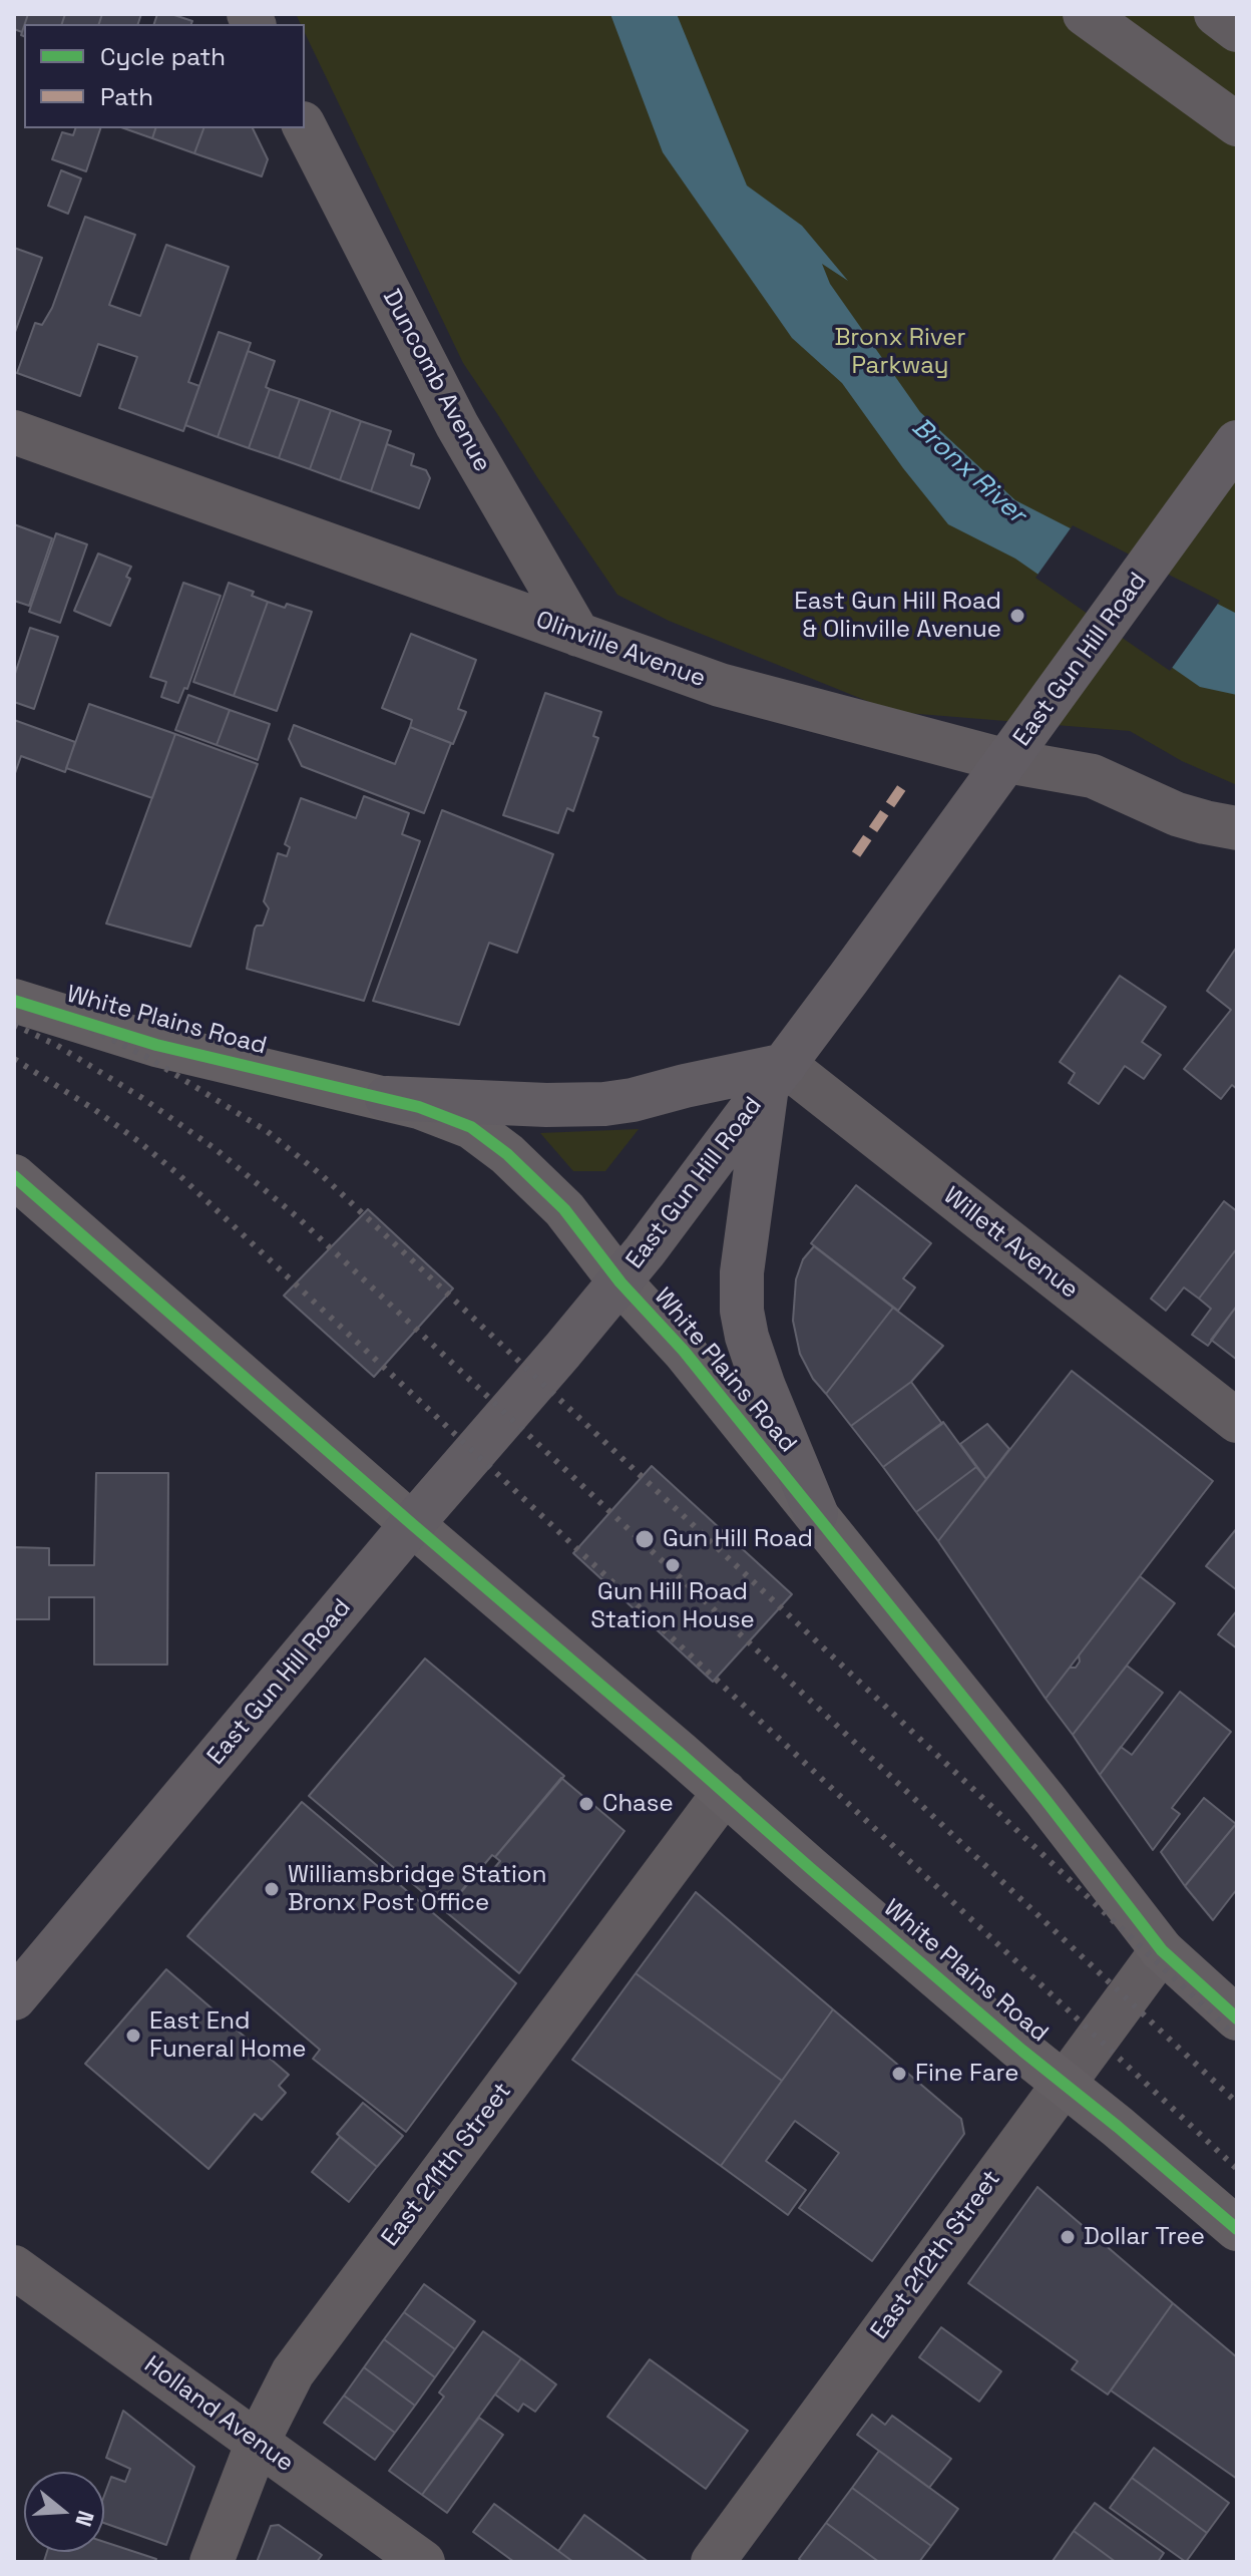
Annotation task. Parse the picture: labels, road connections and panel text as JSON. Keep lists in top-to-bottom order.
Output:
{
  "streets": {
    "main road": ["East Gun Hill Road", "White Plains Road"],
    "street": [
      "Duncomb Avenue",
      "Olinville Avenue",
      "Willett Avenue",
      "East 211th Street",
      "East 212th Street",
      "Holland Avenue"
    ]
  },
  "crossings": [
    ["Duncomb Avenue", "Olinville Avenue"],
    ["Olinville Avenue", "East Gun Hill Road"],
    ["East Gun Hill Road", "White Plains Road"],
    ["East Gun Hill Road", "Willett Avenue"],
    ["White Plains Road", "East 211th Street"],
    ["White Plains Road", "East 212th Street"],
    ["East 211th Street", "Holland Avenue"]
  ],
  "water": ["Bronx River"],
  "parks": ["Bronx River Parkway"],
  "places": [
    "East Gun Hill Road & Olinville Avenue",
    "Gun Hill Road",
    "Gun Hill Road Station House",
    "Chase",
    "Williamsbridge Station Bronx Post Office",
    "East End Funeral Home",
    "Fine Fare",
    "Dollar Tree"
  ],
  "legend": ["Cycle path", "Path"],
  "north": "right"
}
